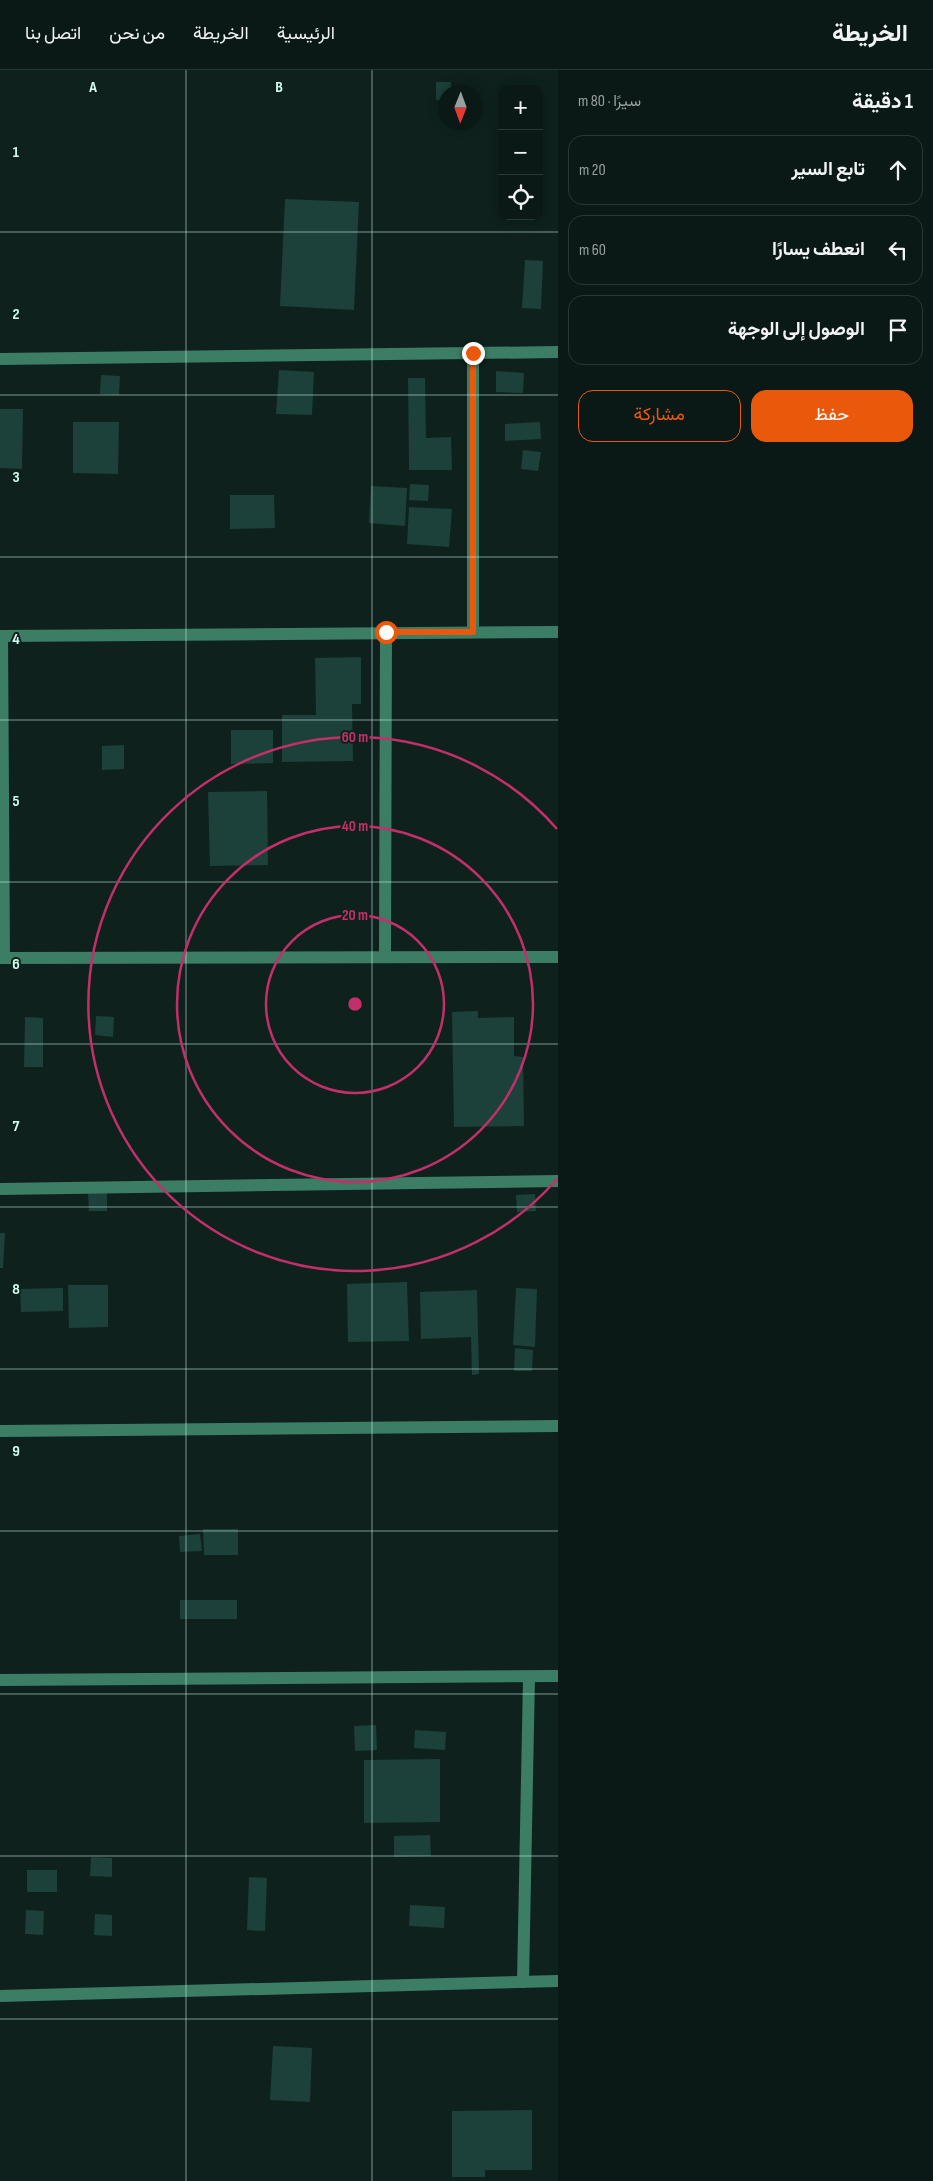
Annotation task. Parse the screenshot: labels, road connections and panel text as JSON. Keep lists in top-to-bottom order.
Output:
{
  "north": "bottom",
  "page": {
    "header": "الخريطة",
    "nav": [
      "الرئيسية",
      "الخريطة",
      "من نحن",
      "اتصل بنا"
    ],
    "heading": ["1 دقيقة", "سيرًا · 80 m"],
    "map_buttons": ["+", "−"],
    "list": [
      ["تابع السير", "20 m"],
      ["انعطف يسارًا", "60 m"],
      "الوصول إلى الوجهة"
    ],
    "buttons": ["حفظ", "مشاركة"]
  },
  "grid": {
    "columns": ["A", "B"],
    "rows": [
      "1",
      "2",
      "3",
      "4",
      "5",
      "6",
      "7",
      "8",
      "9"
    ]
  },
  "rings": ["60 m", "40 m", "20 m"]
}
